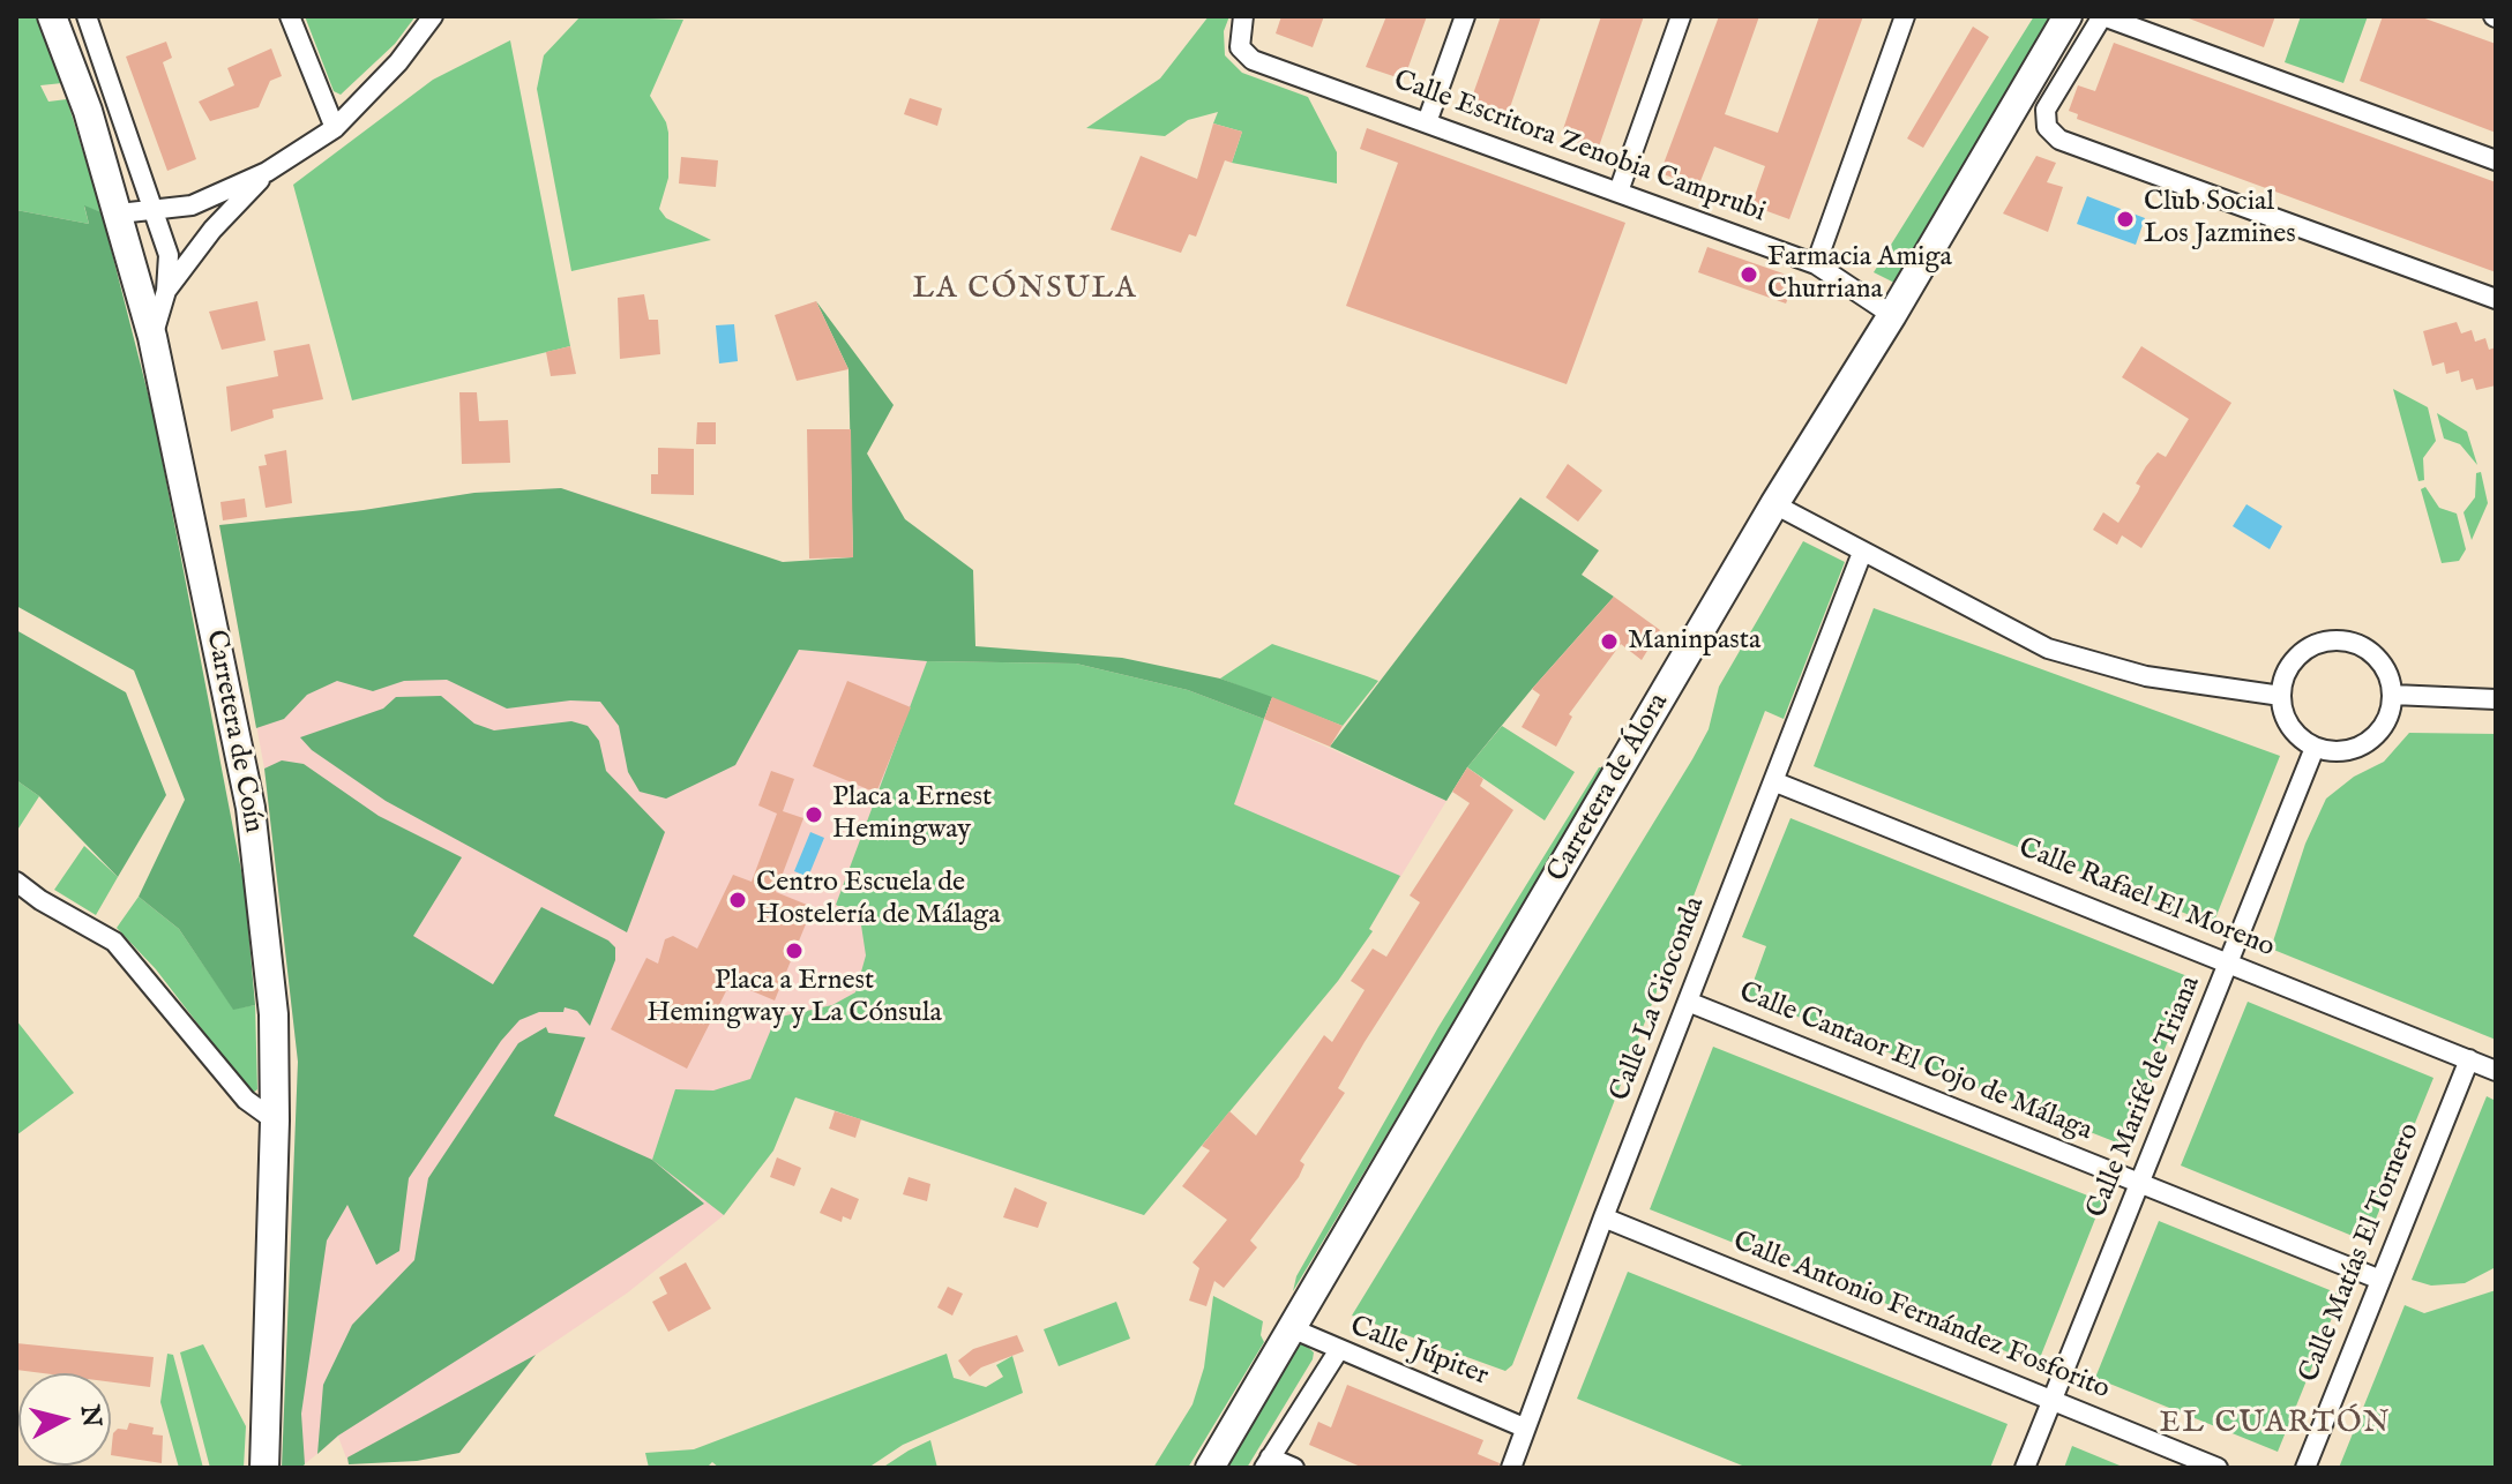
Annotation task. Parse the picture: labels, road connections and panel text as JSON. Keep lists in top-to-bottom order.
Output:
{
  "streets": {
    "main road": ["Carretera de Coín", "Carretera de Álora"],
    "street": [
      "Calle Escritora Zenobia Camprubi",
      "Calle Rafael El Moreno",
      "Calle La Gioconda",
      "Calle Cantaor El Cojo de Málaga",
      "Calle Marifé de Triana",
      "Calle Matías El Tornero",
      "Calle Antonio Fernández Fosforito",
      "Calle Júpiter"
    ]
  },
  "crossings": [
    ["Calle Escritora Zenobia Camprubi", "Carretera de Álora"],
    ["Carretera de Álora", "Calle Júpiter"],
    ["Calle Rafael El Moreno", "Calle La Gioconda"],
    ["Calle Rafael El Moreno", "Calle Marifé de Triana"],
    ["Calle Rafael El Moreno", "Calle Matías El Tornero"],
    ["Calle La Gioconda", "Calle Cantaor El Cojo de Málaga"],
    ["Calle La Gioconda", "Calle Antonio Fernández Fosforito"],
    ["Calle La Gioconda", "Calle Júpiter"],
    ["Calle Cantaor El Cojo de Málaga", "Calle Marifé de Triana"],
    ["Calle Cantaor El Cojo de Málaga", "Calle Matías El Tornero"],
    ["Calle Marifé de Triana", "Calle Antonio Fernández Fosforito"]
  ],
  "districts": ["LA CÓNSULA", "EL CUARTÓN"],
  "places": [
    "Club Social Los Jazmines",
    "Farmacia Amiga Churriana",
    "Maninpasta",
    "Placa a Ernest Hemingway",
    "Centro Escuela de Hostelería de Málaga",
    "Placa a Ernest Hemingway y La Cónsula"
  ],
  "north": "right"
}
